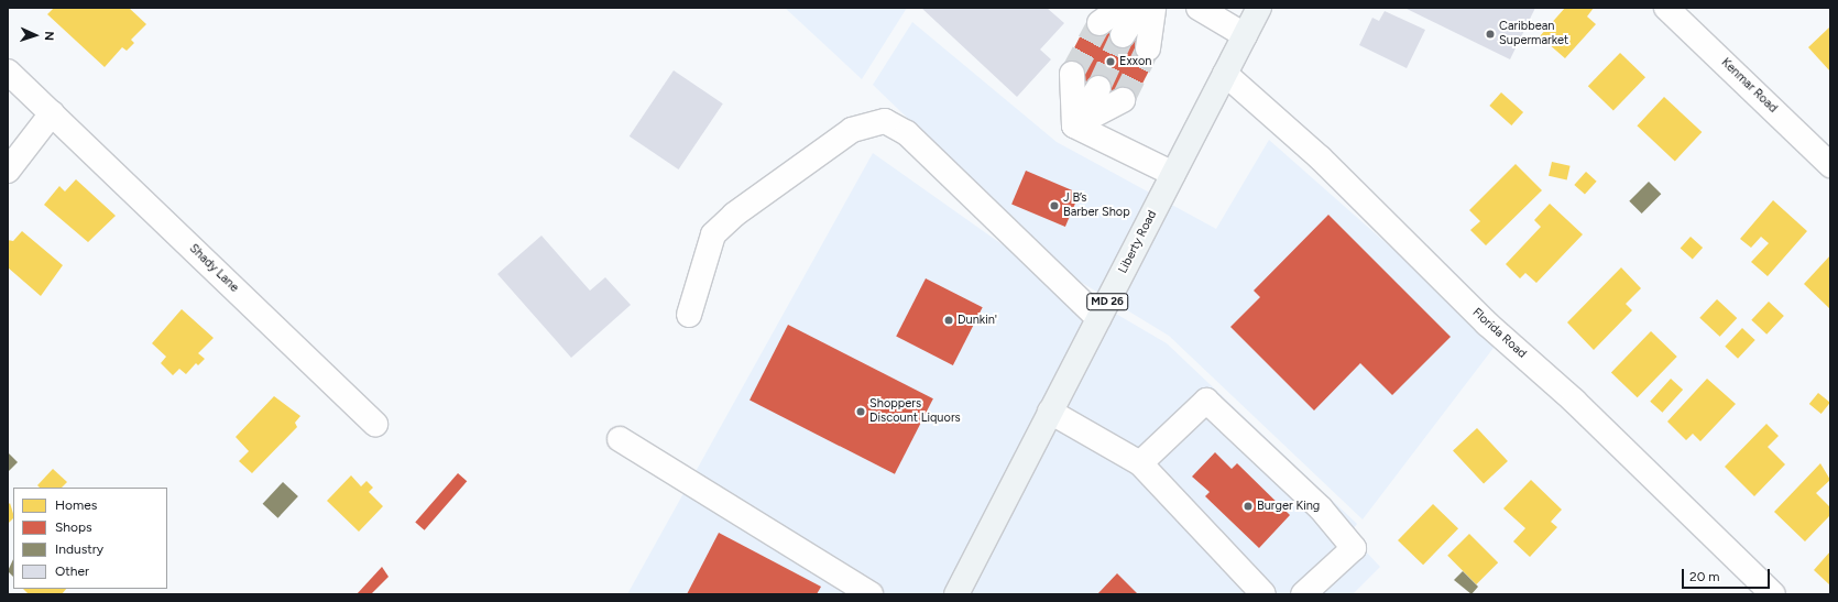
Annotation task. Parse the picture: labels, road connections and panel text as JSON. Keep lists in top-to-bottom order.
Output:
{
  "streets": {
    "main road": ["Liberty Road", "MD 26"],
    "street": ["Kenmar Road", "Shady Lane", "Florida Road"]
  },
  "crossings": [
    ["Liberty Road", "Florida Road"]
  ],
  "places": [
    "Caribbean Supermarket",
    "Exxon",
    "J B’s Barber Shop",
    "Dunkin'",
    "Shoppers Discount Liquors",
    "Burger King"
  ],
  "legend": [
    "Homes",
    "Shops",
    "Industry",
    "Other"
  ],
  "scale_bar": "20 m",
  "north": "right"
}
